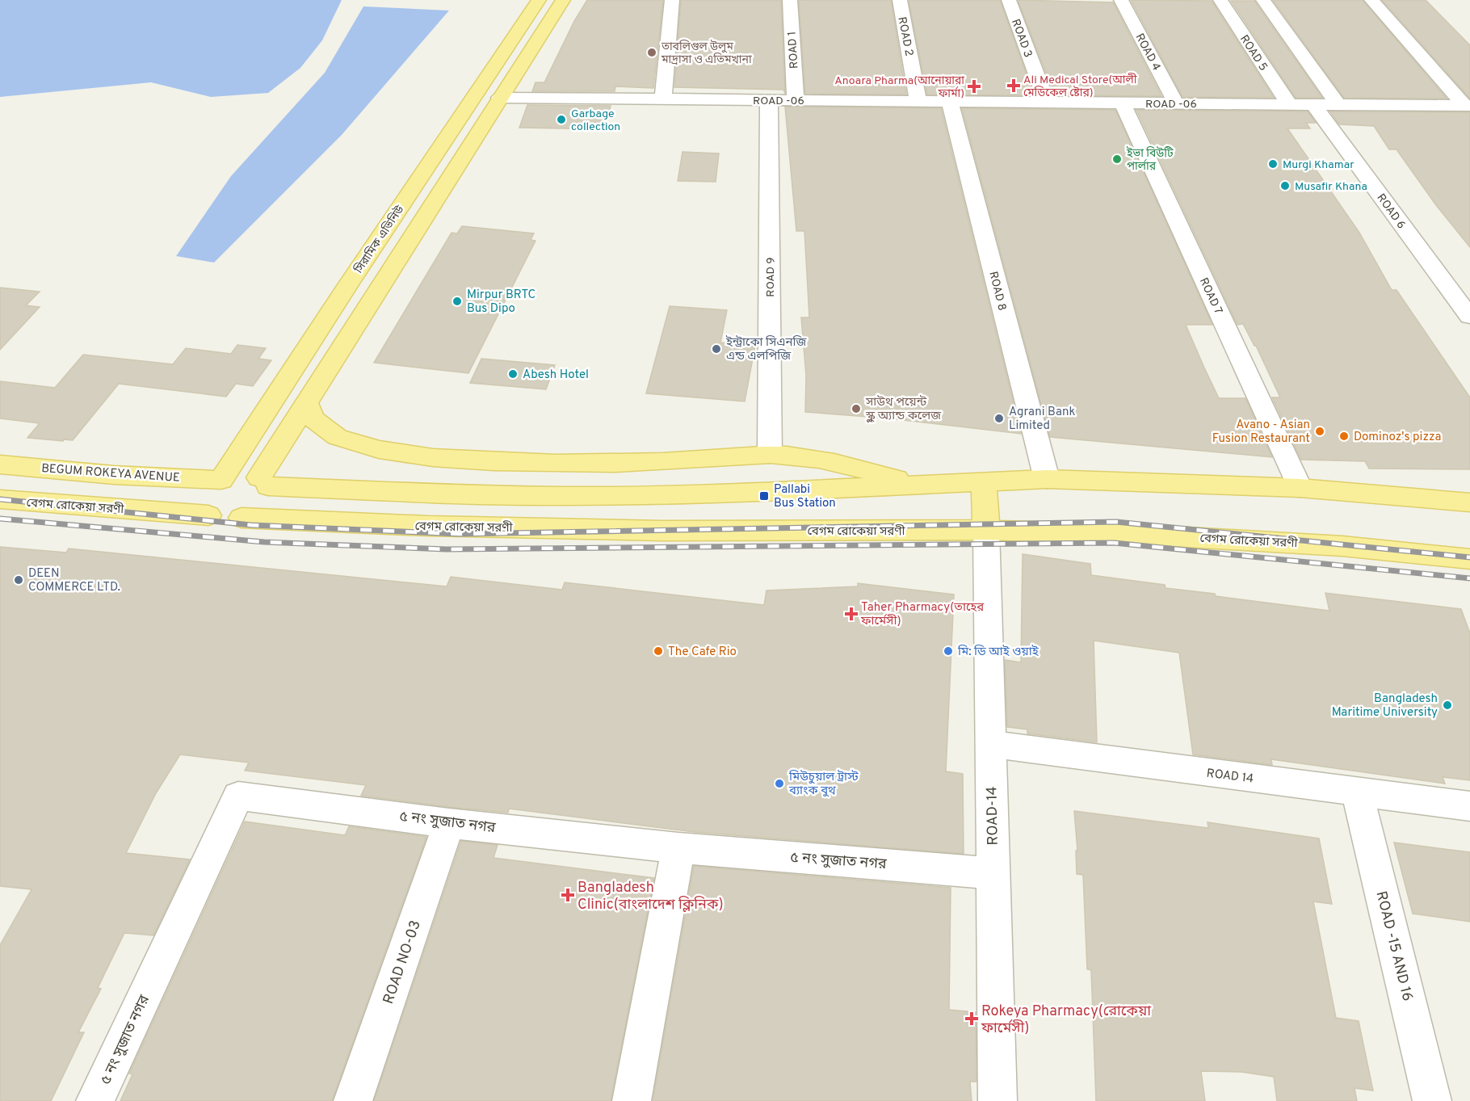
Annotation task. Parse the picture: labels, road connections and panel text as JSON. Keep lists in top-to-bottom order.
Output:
{
  "streets": {
    "main road": ["সিরামিক এভিনিউ", "BEGUM ROKEYA AVENUE", "বেগম রোকেয়া সরণী"],
    "street": [
      "ROAD 2",
      "ROAD 3",
      "ROAD 1",
      "ROAD 4",
      "ROAD 5",
      "ROAD -06",
      "ROAD 6",
      "ROAD 9",
      "ROAD 8",
      "ROAD 7",
      "ROAD 14",
      "ROAD-14",
      "৫ নং সুজাত নগর",
      "ROAD -15 AND 16",
      "ROAD NO-03"
    ]
  },
  "crossings": [
    ["ROAD 2", "ROAD -06"],
    ["ROAD 3", "ROAD -06"],
    ["ROAD 1", "ROAD -06"],
    ["ROAD 4", "ROAD -06"],
    ["ROAD 5", "ROAD -06"],
    ["ROAD -06", "ROAD 6"],
    ["ROAD -06", "ROAD 9"],
    ["ROAD -06", "ROAD 8"],
    ["ROAD -06", "ROAD 7"],
    ["সিরামিক এভিনিউ", "BEGUM ROKEYA AVENUE"],
    ["সিরামিক এভিনিউ", "বেগম রোকেয়া সরণী"],
    ["BEGUM ROKEYA AVENUE", "বেগম রোকেয়া সরণী"],
    ["বেগম রোকেয়া সরণী", "ROAD-14"],
    ["ROAD 14", "ROAD-14"],
    ["ROAD 14", "ROAD -15 AND 16"],
    ["ROAD-14", "৫ নং সুজাত নগর"],
    ["৫ নং সুজাত নগর", "ROAD NO-03"]
  ],
  "places": {
    "other": [
      "তাবলিগুল উলুম মাদ্রাসা ও এতিমখানা",
      "Garbage collection",
      "ইভা বিউটি পার্লার",
      "Murgi Khamar",
      "Musafir Khana",
      "Mirpur BRTC Bus Dipo",
      "ইন্ট্রাকো সিএনজি এন্ড এলপিজি",
      "Abesh Hotel",
      "সাউথ পয়েন্ট স্কুল অ্যান্ড কলেজ",
      "Agrani Bank Limited",
      "Avano - Asian Fusion Restaurant",
      "Dominoz's pizza",
      "DEEN COMMERCE LTD.",
      "The Cafe Rio",
      "মি: ডি আই ওয়াই",
      "Bangladesh Maritime University",
      "মিউচুয়াল ট্রাস্ট ব্যাংক বুথ"
    ],
    "health": [
      "Ali Medical Store(আলী মেডিকেল ষ্টোর)",
      "Anoara Pharma(আনোয়ারা ফার্মা)",
      "Taher Pharmacy(তাহের ফার্মেসী)",
      "Bangladesh Clinic(বাংলাদেশ ক্লিনিক)",
      "Rokeya Pharmacy(রোকেয়া ফার্মেসী)"
    ],
    "transit": ["Pallabi Bus Station"]
  }
}
